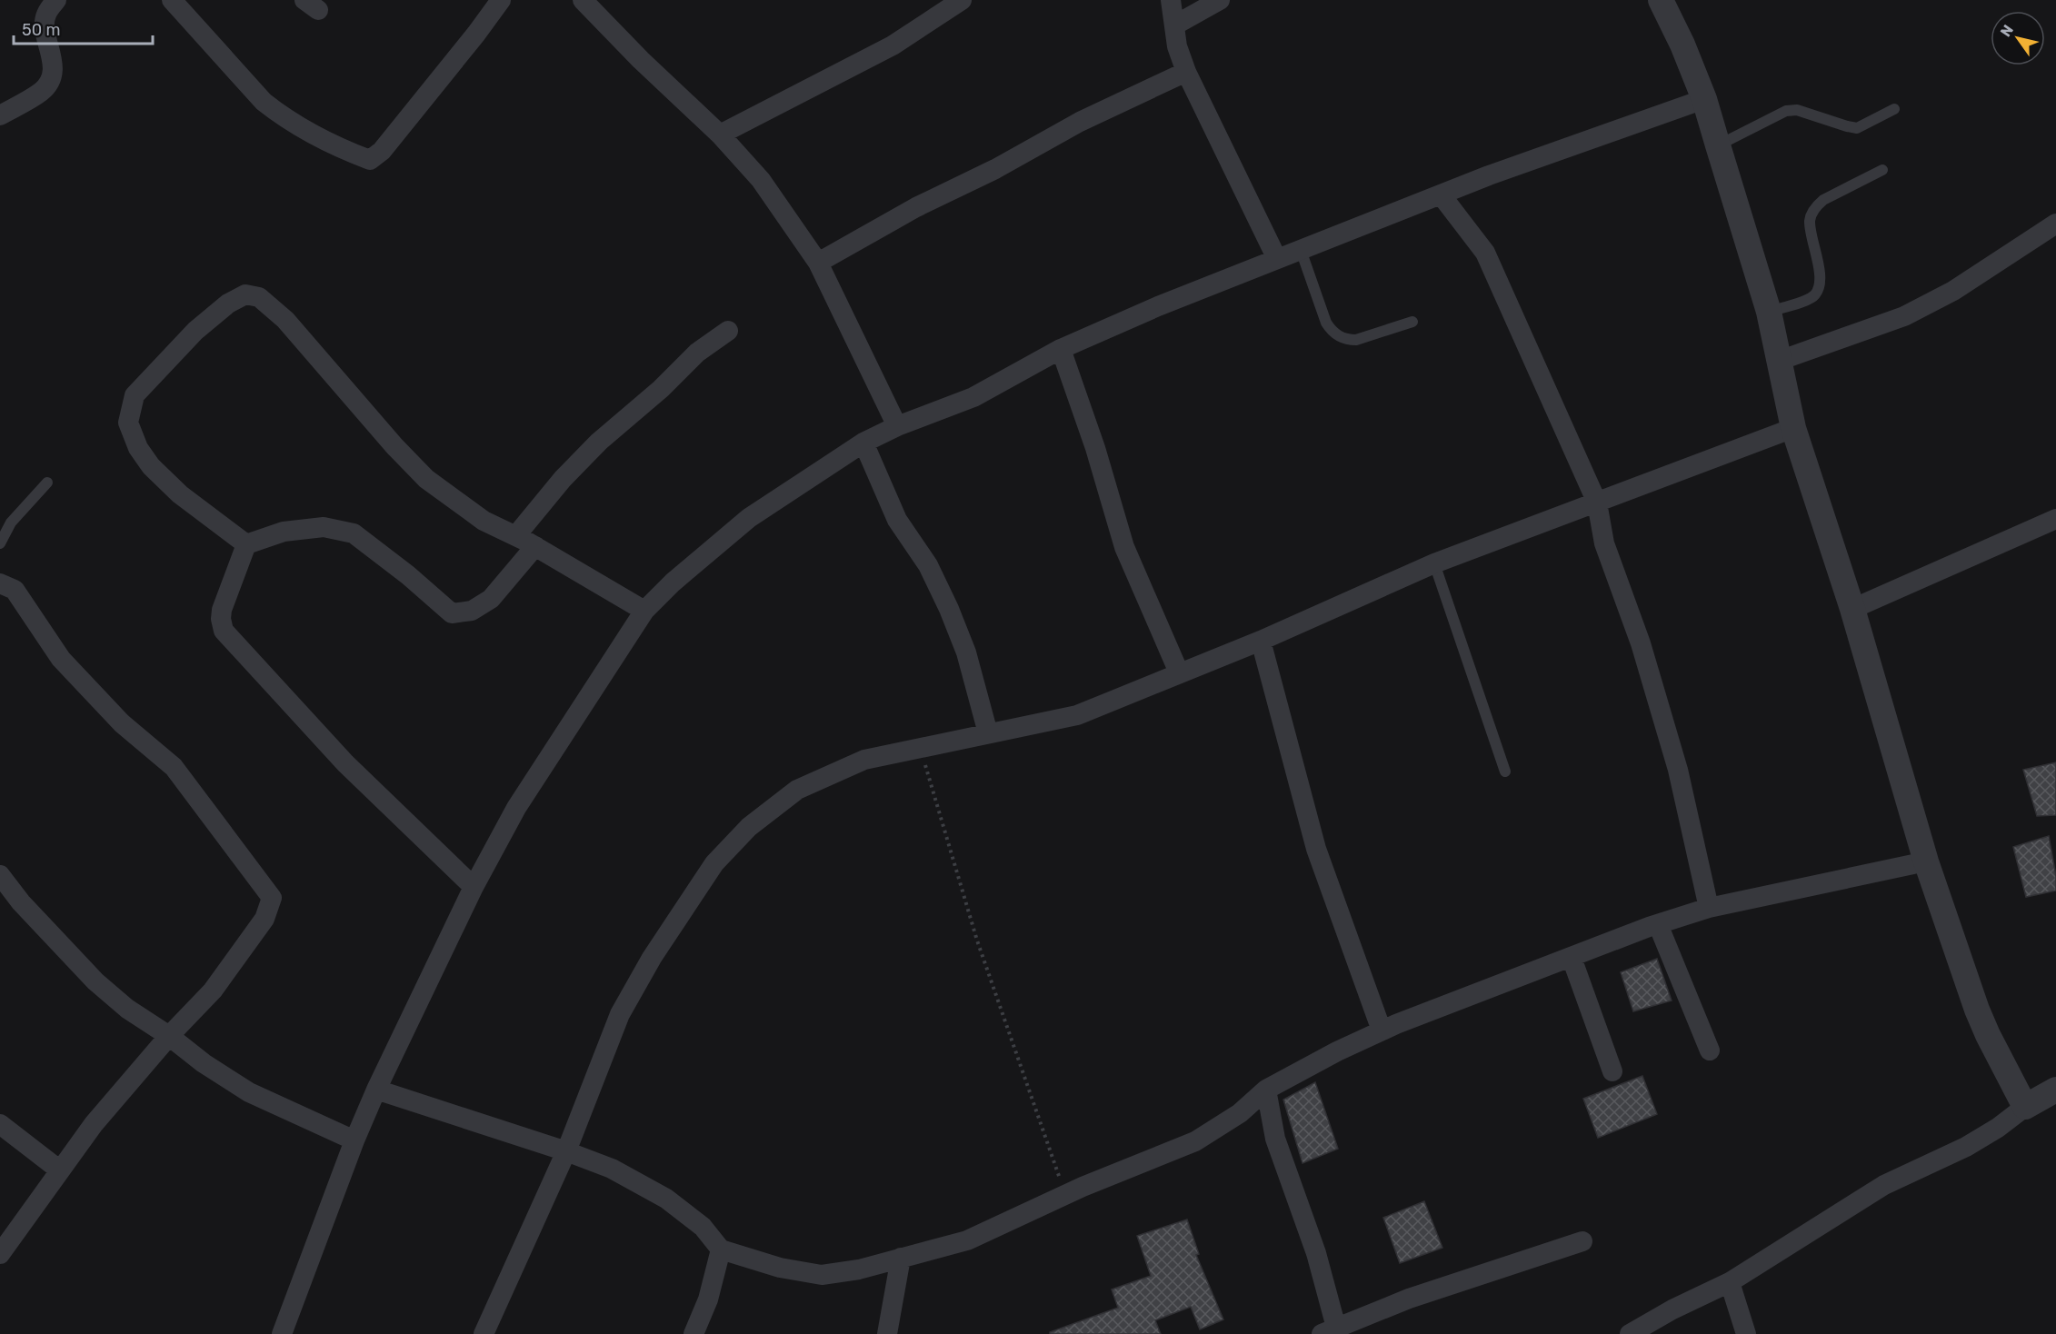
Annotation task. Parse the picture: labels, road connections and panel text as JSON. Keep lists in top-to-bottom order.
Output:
{
  "scale_bar": "50 m",
  "north": "top left"
}
